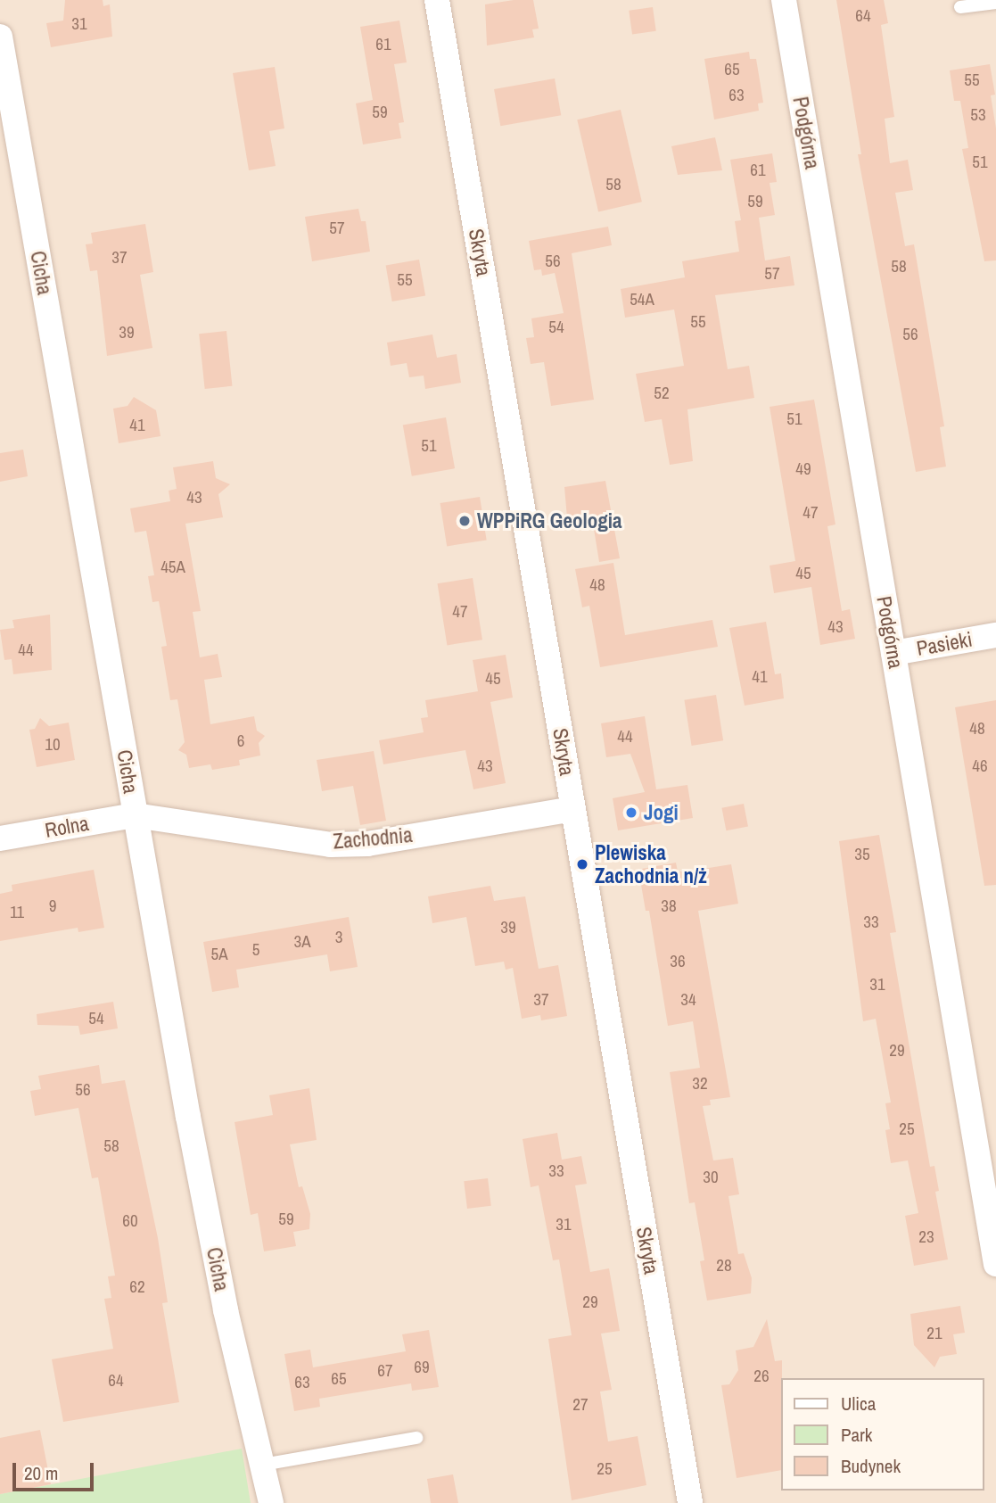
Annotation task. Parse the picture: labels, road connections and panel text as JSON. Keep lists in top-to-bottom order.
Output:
{
  "streets": {
    "street": [
      "Podgórna",
      "Skryta",
      "Cicha",
      "Pasieki",
      "Rolna",
      "Zachodnia"
    ]
  },
  "crossings": [
    ["Podgórna", "Pasieki"],
    ["Skryta", "Zachodnia"],
    ["Cicha", "Rolna"],
    ["Cicha", "Zachodnia"],
    ["Rolna", "Zachodnia"]
  ],
  "places": ["WPPiRG Geologia", "Jogi", "Plewiska Zachodnia n/ż"],
  "house_numbers": [
    "64",
    "31",
    "61",
    "65",
    "55",
    "63",
    "59",
    "53",
    "51",
    "61",
    "58",
    "59",
    "57",
    "37",
    "56",
    "58",
    "57",
    "55",
    "54A",
    "55",
    "54",
    "39",
    "56",
    "52",
    "51",
    "41",
    "51",
    "49",
    "43",
    "47",
    "45A",
    "45",
    "48",
    "47",
    "43",
    "44",
    "41",
    "45",
    "48",
    "44",
    "6",
    "10",
    "43",
    "46",
    "35",
    "9",
    "38",
    "11",
    "33",
    "39",
    "3",
    "3A",
    "5",
    "5A",
    "36",
    "31",
    "37",
    "34",
    "54",
    "29",
    "32",
    "56",
    "25",
    "58",
    "33",
    "30",
    "59",
    "60",
    "31",
    "23",
    "28",
    "62",
    "29",
    "21",
    "69",
    "67",
    "26",
    "65",
    "64",
    "63",
    "27",
    "25"
  ],
  "legend": ["Ulica", "Park", "Budynek"],
  "scale_bar": "20 m"
}
